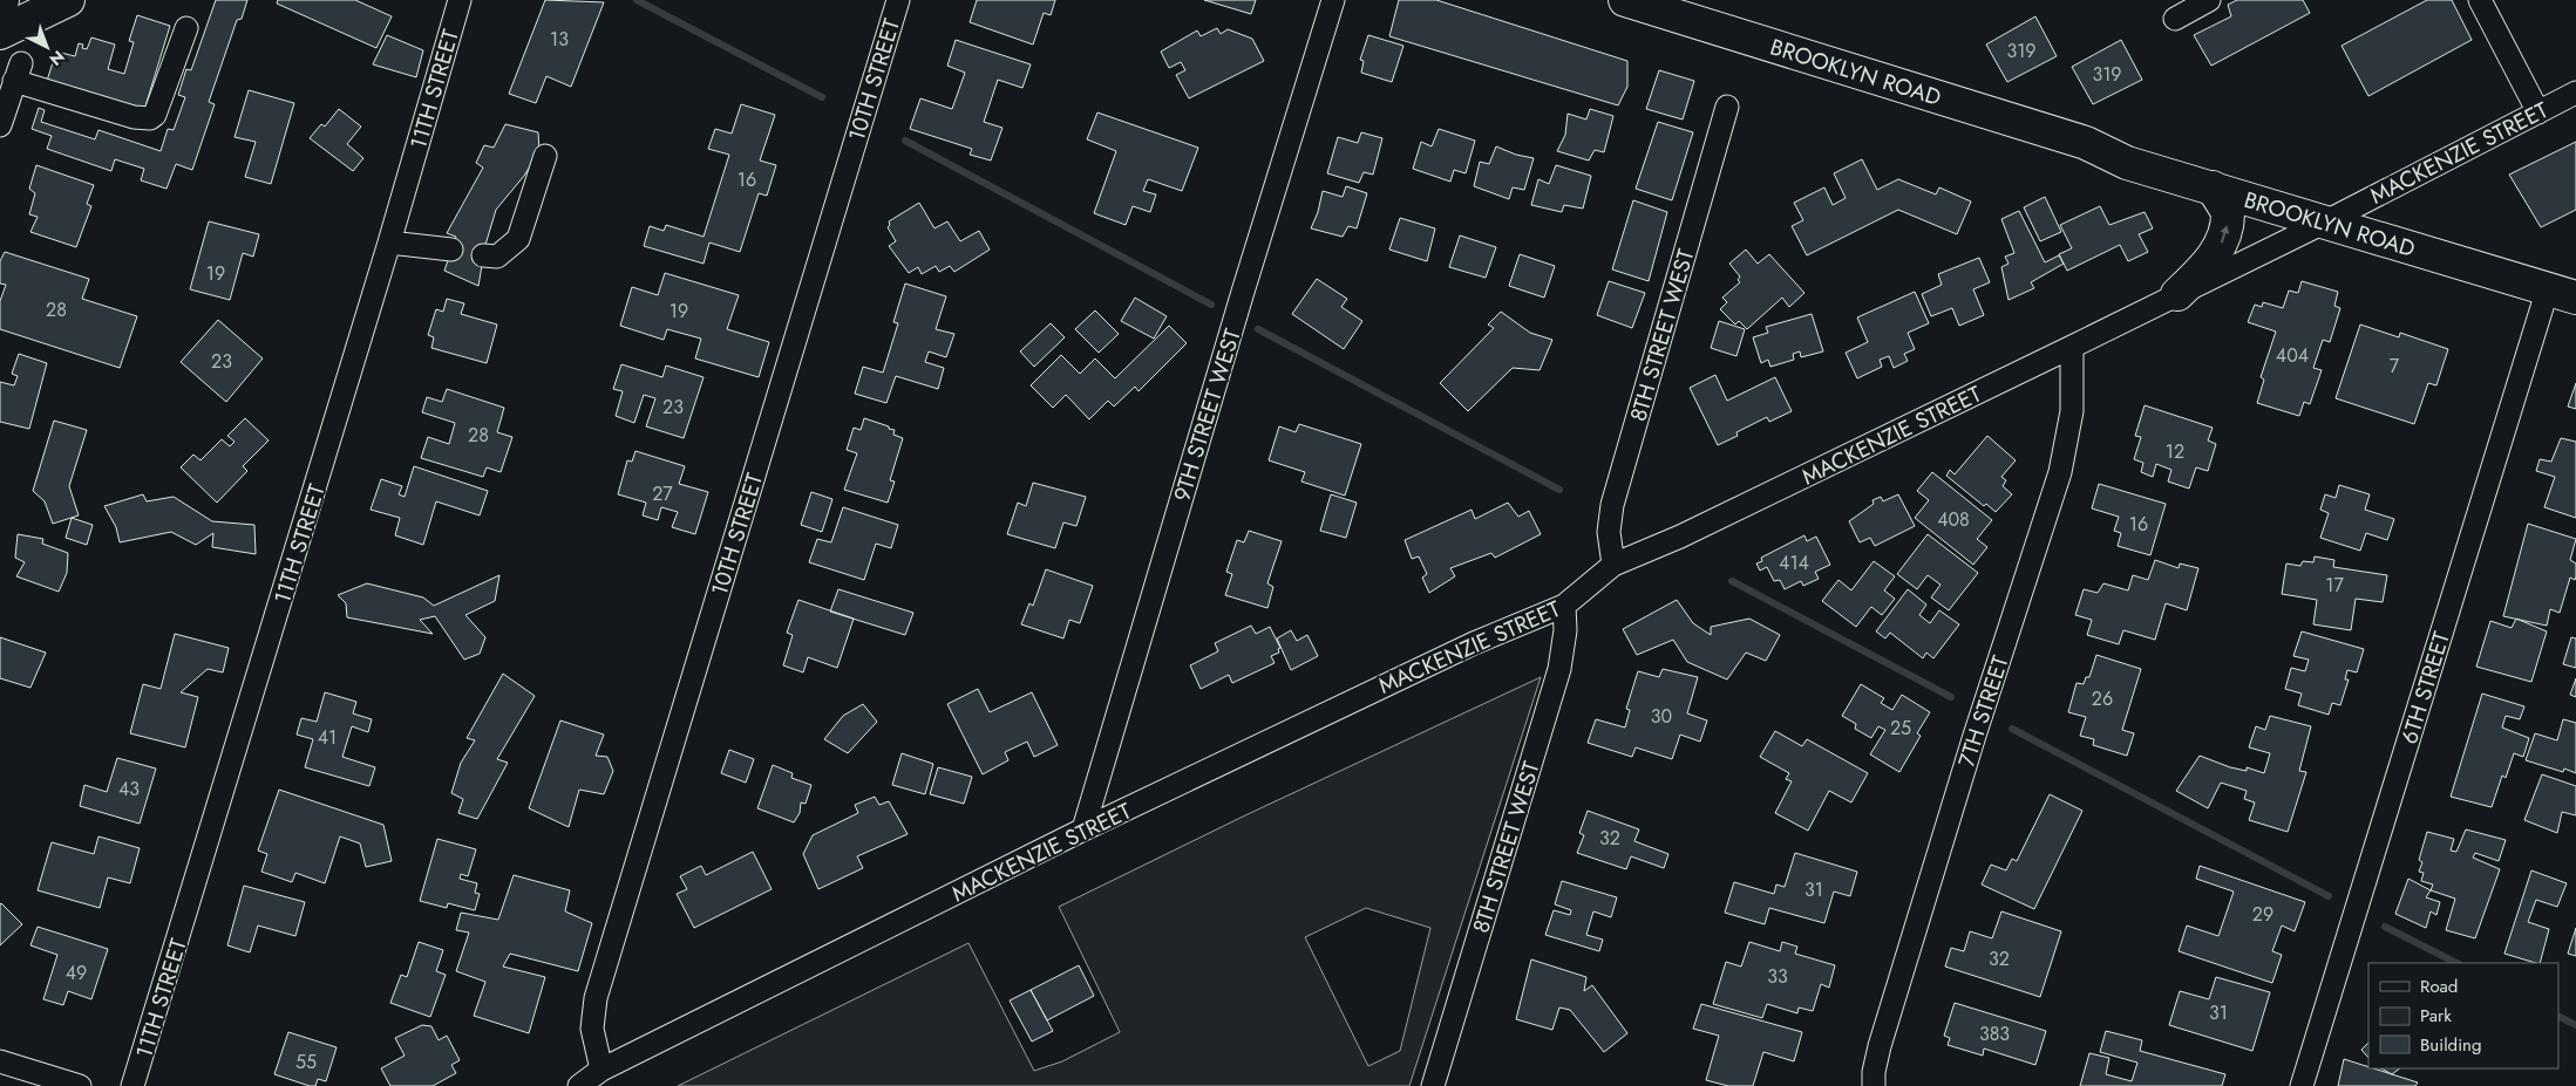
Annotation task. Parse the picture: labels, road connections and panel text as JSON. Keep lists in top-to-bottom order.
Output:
{
  "streets": {
    "main road": ["BROOKLYN ROAD"],
    "street": [
      "10TH STREET",
      "11TH STREET",
      "MACKENZIE STREET",
      "8TH STREET WEST",
      "9TH STREET WEST",
      "6TH STREET",
      "7TH STREET"
    ]
  },
  "crossings": [
    ["BROOKLYN ROAD", "MACKENZIE STREET"],
    ["BROOKLYN ROAD", "6TH STREET"],
    ["10TH STREET", "MACKENZIE STREET"],
    ["MACKENZIE STREET", "8TH STREET WEST"],
    ["MACKENZIE STREET", "9TH STREET WEST"],
    ["MACKENZIE STREET", "7TH STREET"]
  ],
  "house_numbers": [
    "13",
    "319",
    "319",
    "16",
    "19",
    "28",
    "19",
    "404",
    "23",
    "7",
    "23",
    "28",
    "12",
    "27",
    "408",
    "16",
    "414",
    "17",
    "26",
    "30",
    "25",
    "41",
    "43",
    "32",
    "31",
    "29",
    "32",
    "49",
    "33",
    "31",
    "383",
    "55"
  ],
  "legend": ["Road", "Park", "Building"],
  "north": "bottom right"
}
